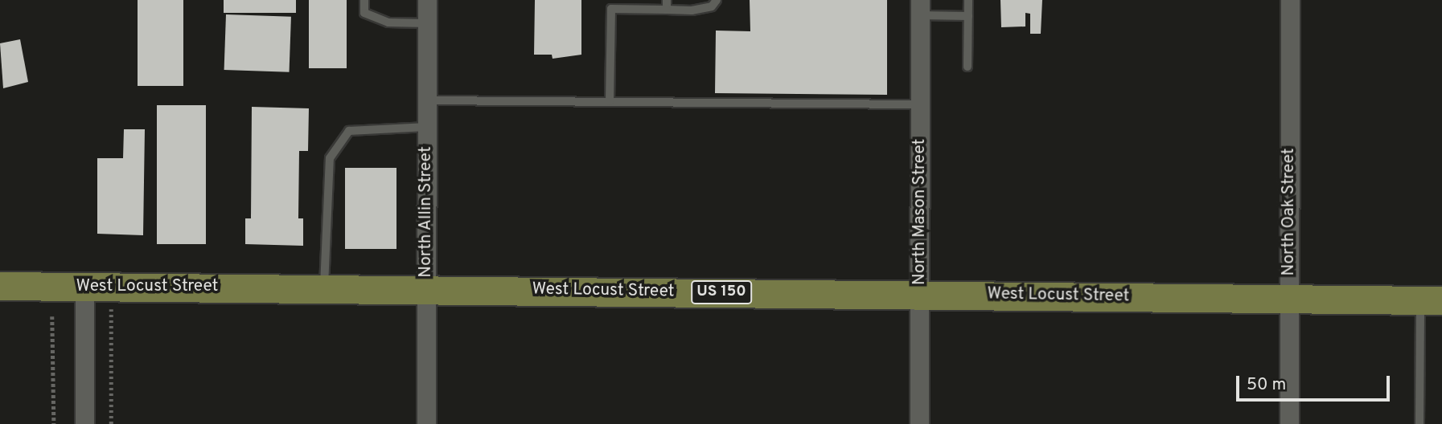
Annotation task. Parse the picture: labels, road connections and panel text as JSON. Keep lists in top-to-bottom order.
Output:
{
  "streets": {
    "main road": ["West Locust Street", "US 150"],
    "street": ["North Allin Street", "North Mason Street", "North Oak Street"]
  },
  "crossings": [
    ["North Allin Street", "West Locust Street"],
    ["North Mason Street", "West Locust Street"],
    ["North Oak Street", "West Locust Street"]
  ],
  "scale_bar": "50 m"
}
